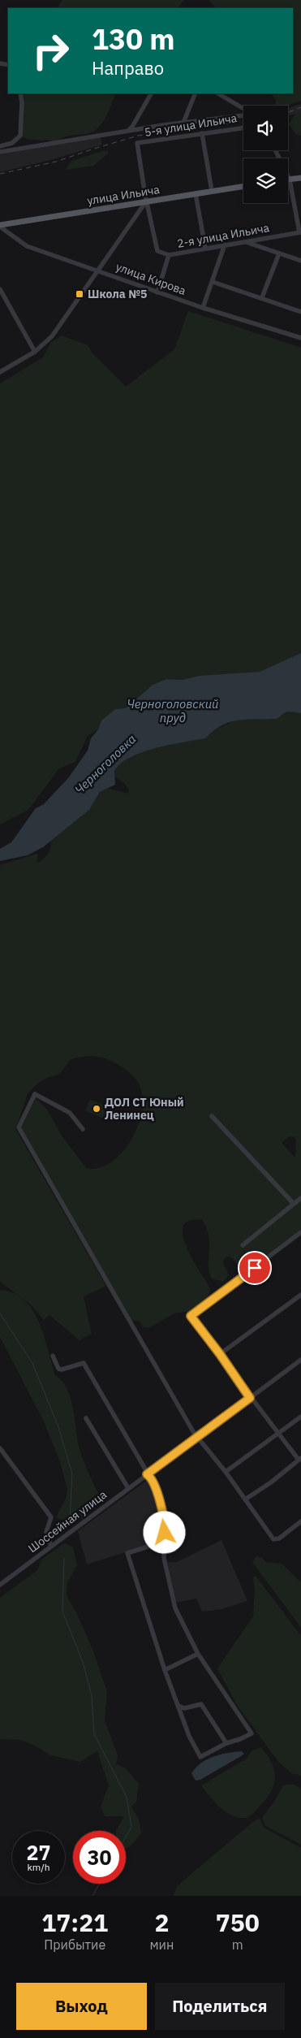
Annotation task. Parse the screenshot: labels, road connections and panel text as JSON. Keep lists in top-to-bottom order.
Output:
{
  "streets": {
    "main road": ["улица Ильича"],
    "street": [
      "5-я улица Ильича",
      "2-я улица Ильича",
      "улица Кирова",
      "Шоссейная улица"
    ]
  },
  "crossings": [
    ["5-я улица Ильича", "2-я улица Ильича"],
    ["улица Ильича", "2-я улица Ильича"],
    ["улица Ильича", "улица Кирова"]
  ],
  "water": ["Черноголовский пруд", "Черноголовка"],
  "places": {
    "transit": ["Школа №5"],
    "other": ["ДОЛ СТ Юный Ленинец"]
  },
  "page": {
    "turn": ["130 m", "Направо"],
    "speed": "27 km/h",
    "limit": "30",
    "eta": [
      "17:21",
      "Прибытие",
      "2",
      "мин",
      "750",
      "m"
    ],
    "buttons": ["Выход", "Поделиться"]
  }
}
